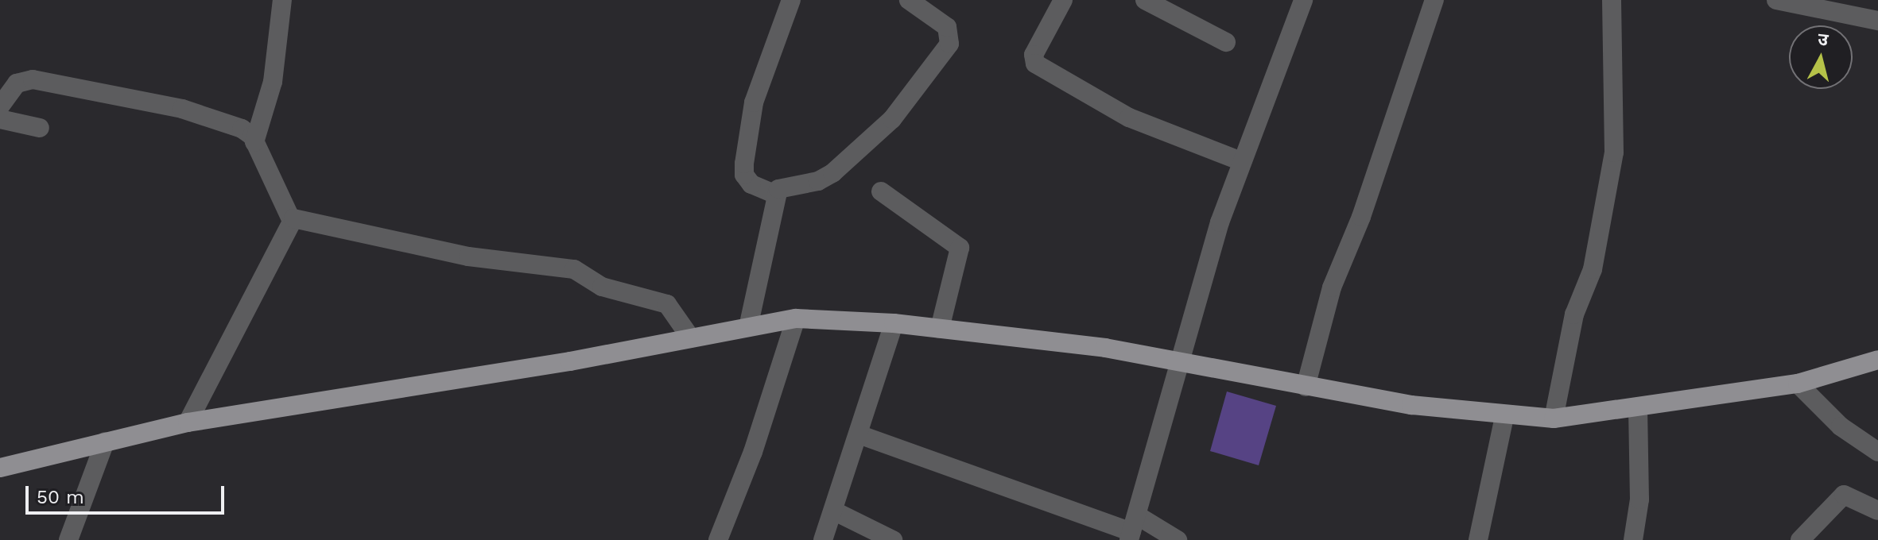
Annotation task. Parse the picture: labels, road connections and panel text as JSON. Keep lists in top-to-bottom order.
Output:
{
  "scale_bar": "50 m",
  "north": "top"
}
